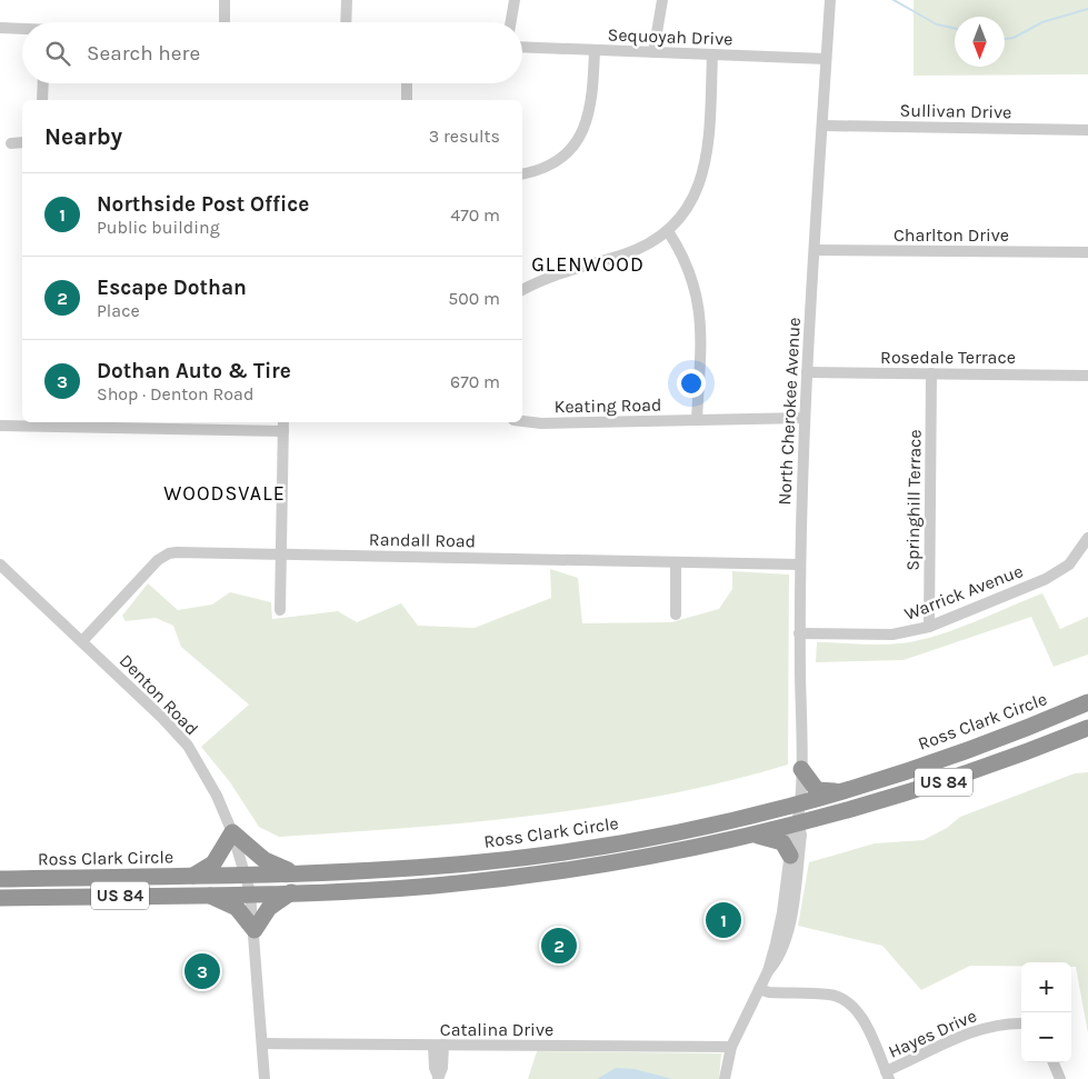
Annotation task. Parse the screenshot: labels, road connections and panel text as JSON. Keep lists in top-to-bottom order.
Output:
{
  "streets": {
    "highway": ["Ross Clark Circle", "US 84"],
    "street": [
      "Sequoyah Drive",
      "Sullivan Drive",
      "Charlton Drive",
      "Rosedale Terrace",
      "Keating Road",
      "North Cherokee Avenue",
      "Springhill Terrace",
      "Randall Road",
      "Warrick Avenue",
      "Denton Road",
      "Catalina Drive",
      "Hayes Drive"
    ]
  },
  "crossings": [
    ["Sequoyah Drive", "North Cherokee Avenue"],
    ["Sullivan Drive", "North Cherokee Avenue"],
    ["Charlton Drive", "North Cherokee Avenue"],
    ["Rosedale Terrace", "North Cherokee Avenue"],
    ["Rosedale Terrace", "Springhill Terrace"],
    ["Keating Road", "North Cherokee Avenue"],
    ["North Cherokee Avenue", "Randall Road"],
    ["North Cherokee Avenue", "Warrick Avenue"],
    ["North Cherokee Avenue", "Ross Clark Circle"],
    ["North Cherokee Avenue", "US 84"],
    ["North Cherokee Avenue", "Catalina Drive"],
    ["Springhill Terrace", "Warrick Avenue"],
    ["Randall Road", "Denton Road"],
    ["Denton Road", "Ross Clark Circle"],
    ["Denton Road", "US 84"],
    ["Denton Road", "Catalina Drive"]
  ],
  "districts": ["GLENWOOD", "WOODSVALE"],
  "north": "bottom",
  "page": {
    "search": "Search here",
    "heading": ["Nearby", "3 results"],
    "list": [
      {
        "mark": "1",
        "name": "Northside Post Office",
        "note": "Public building",
        "value": "470 m"
      },
      {
        "mark": "2",
        "name": "Escape Dothan",
        "note": "Place",
        "value": "500 m"
      },
      {
        "mark": "3",
        "name": "Dothan Auto & Tire",
        "note": "Shop · Denton Road",
        "value": "670 m"
      }
    ],
    "pins": ["1", "2", "3"],
    "map_buttons": ["+", "−"]
  }
}
